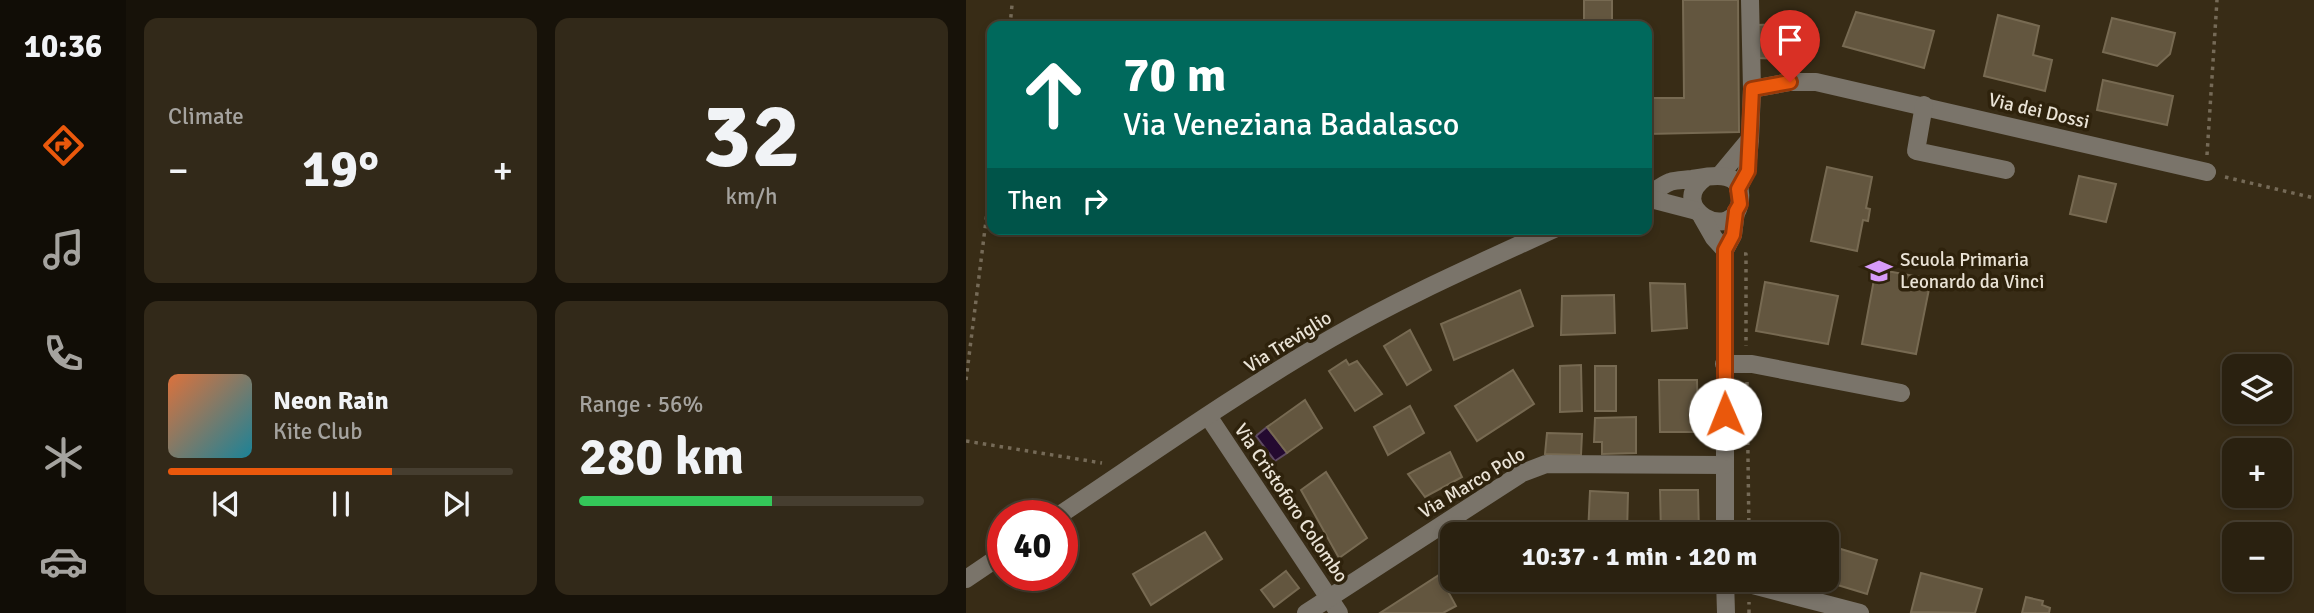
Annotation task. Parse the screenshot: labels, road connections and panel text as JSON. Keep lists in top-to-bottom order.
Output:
{
  "streets": {
    "street": [
      "Via dei Dossi",
      "Via Treviglio",
      "Via Marco Polo",
      "Via Cristoforo Colombo"
    ]
  },
  "crossings": [
    ["Via Treviglio", "Via Cristoforo Colombo"],
    ["Via Marco Polo", "Via Cristoforo Colombo"]
  ],
  "places": {
    "school or university": ["Scuola Primaria Leonardo da Vinci"]
  },
  "page": {
    "tabs": "10:36",
    "tile": [
      "Climate",
      ["32", "km/h"],
      ["Range · 56%", "280 km"]
    ],
    "turn": ["70 m", "Via Veneziana Badalasco"],
    "heat": ["−", "19°", "+"],
    "then": "Then",
    "map_buttons": ["+", "−"],
    "song": ["Neon Rain", "Kite Club"],
    "limit": "40",
    "trip": "10:37 · 1 min · 120 m"
  }
}
